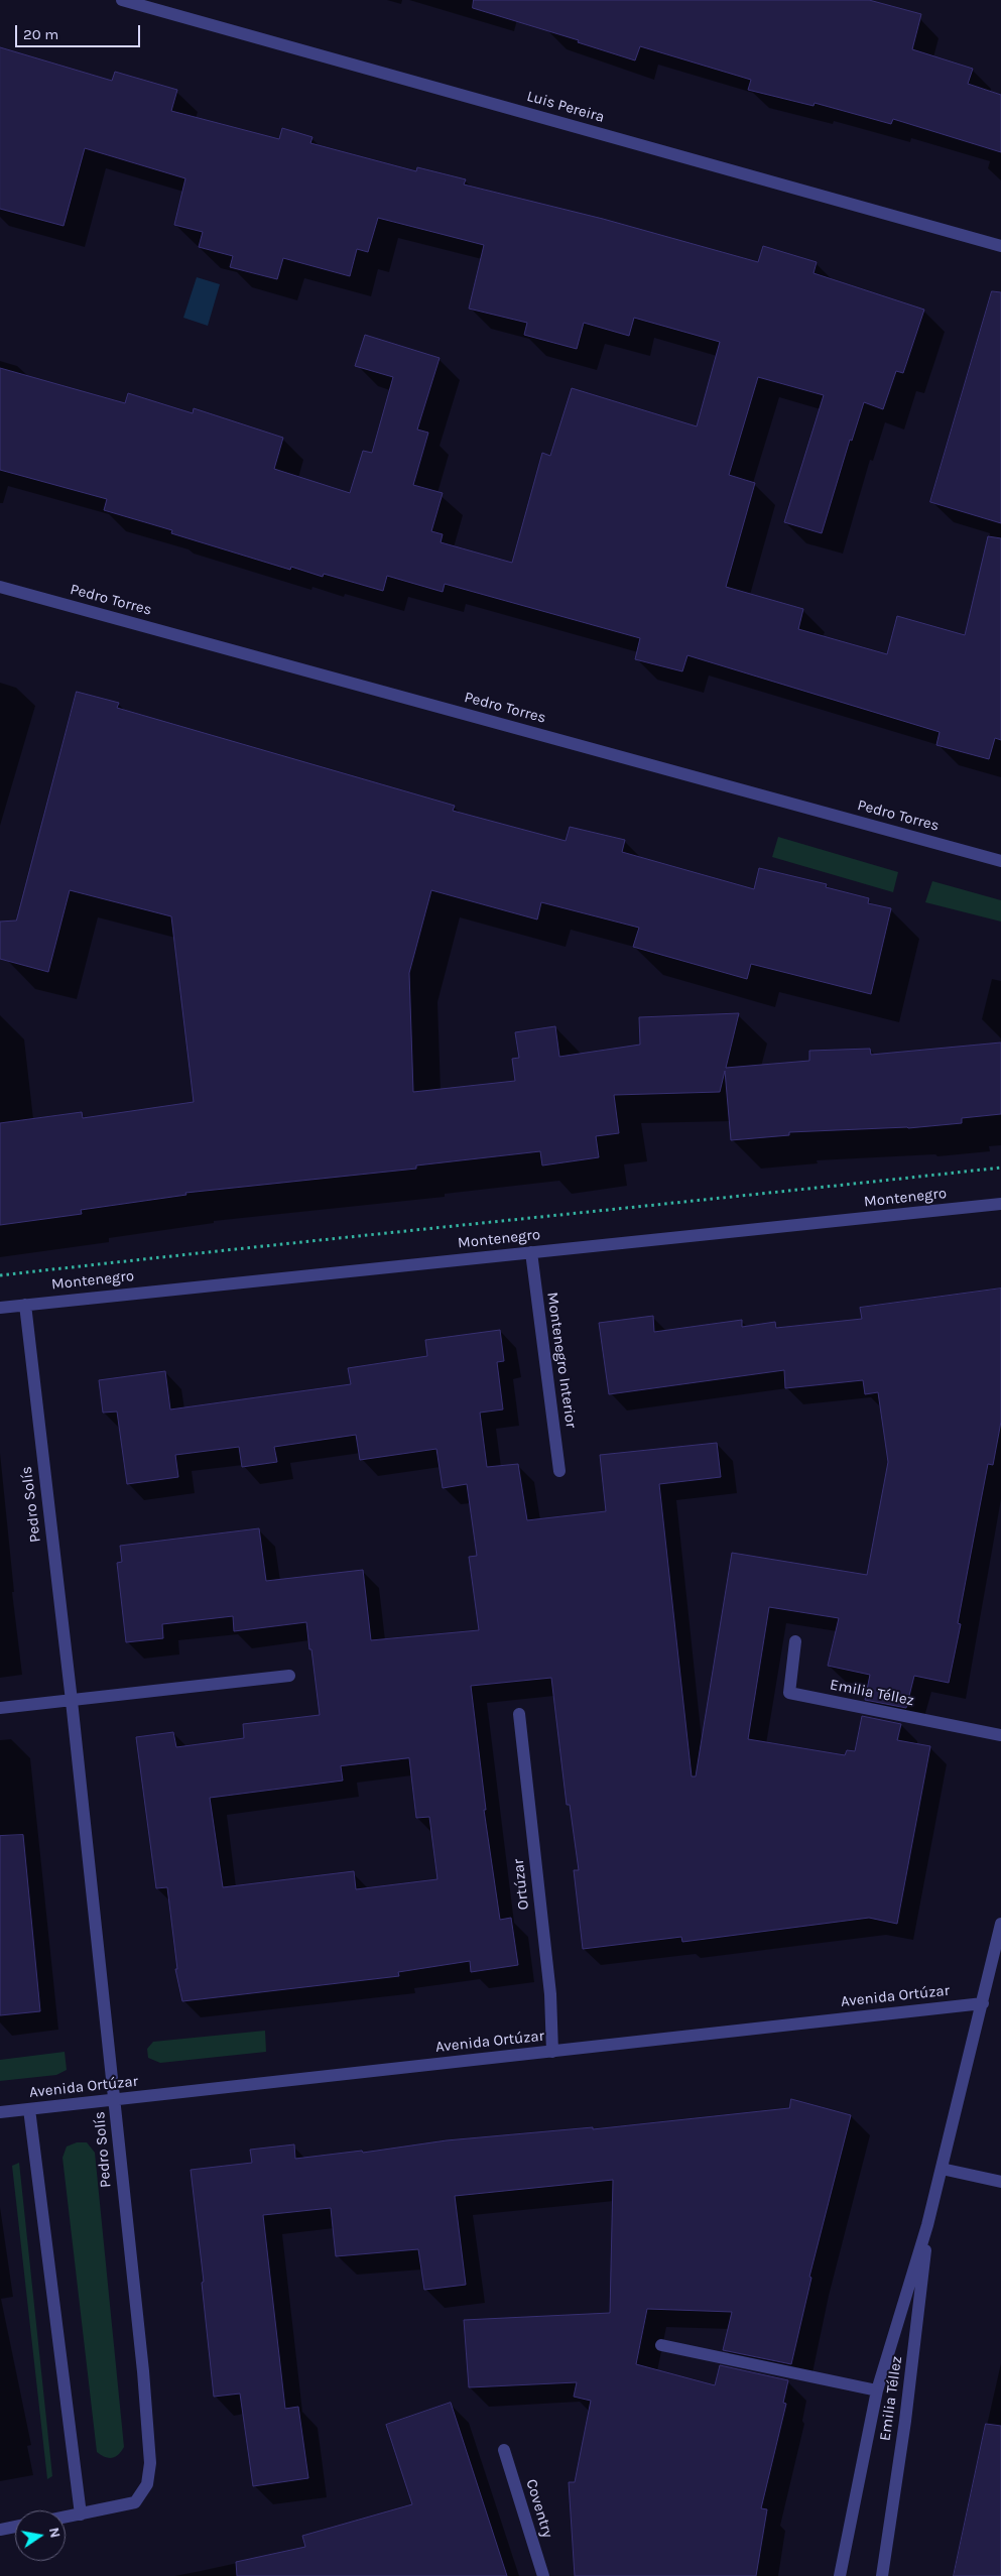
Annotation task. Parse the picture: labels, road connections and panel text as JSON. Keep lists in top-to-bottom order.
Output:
{
  "streets": {
    "street": [
      "Luis Pereira",
      "Pedro Torres",
      "Montenegro",
      "Montenegro Interior",
      "Pedro Solís",
      "Emilia Téllez",
      "Ortúzar",
      "Avenida Ortúzar",
      "Coventry"
    ]
  },
  "crossings": [
    ["Montenegro", "Montenegro Interior"],
    ["Montenegro", "Pedro Solís"],
    ["Pedro Solís", "Avenida Ortúzar"],
    ["Emilia Téllez", "Avenida Ortúzar"],
    ["Ortúzar", "Avenida Ortúzar"]
  ],
  "scale_bar": "20 m",
  "north": "right"
}
